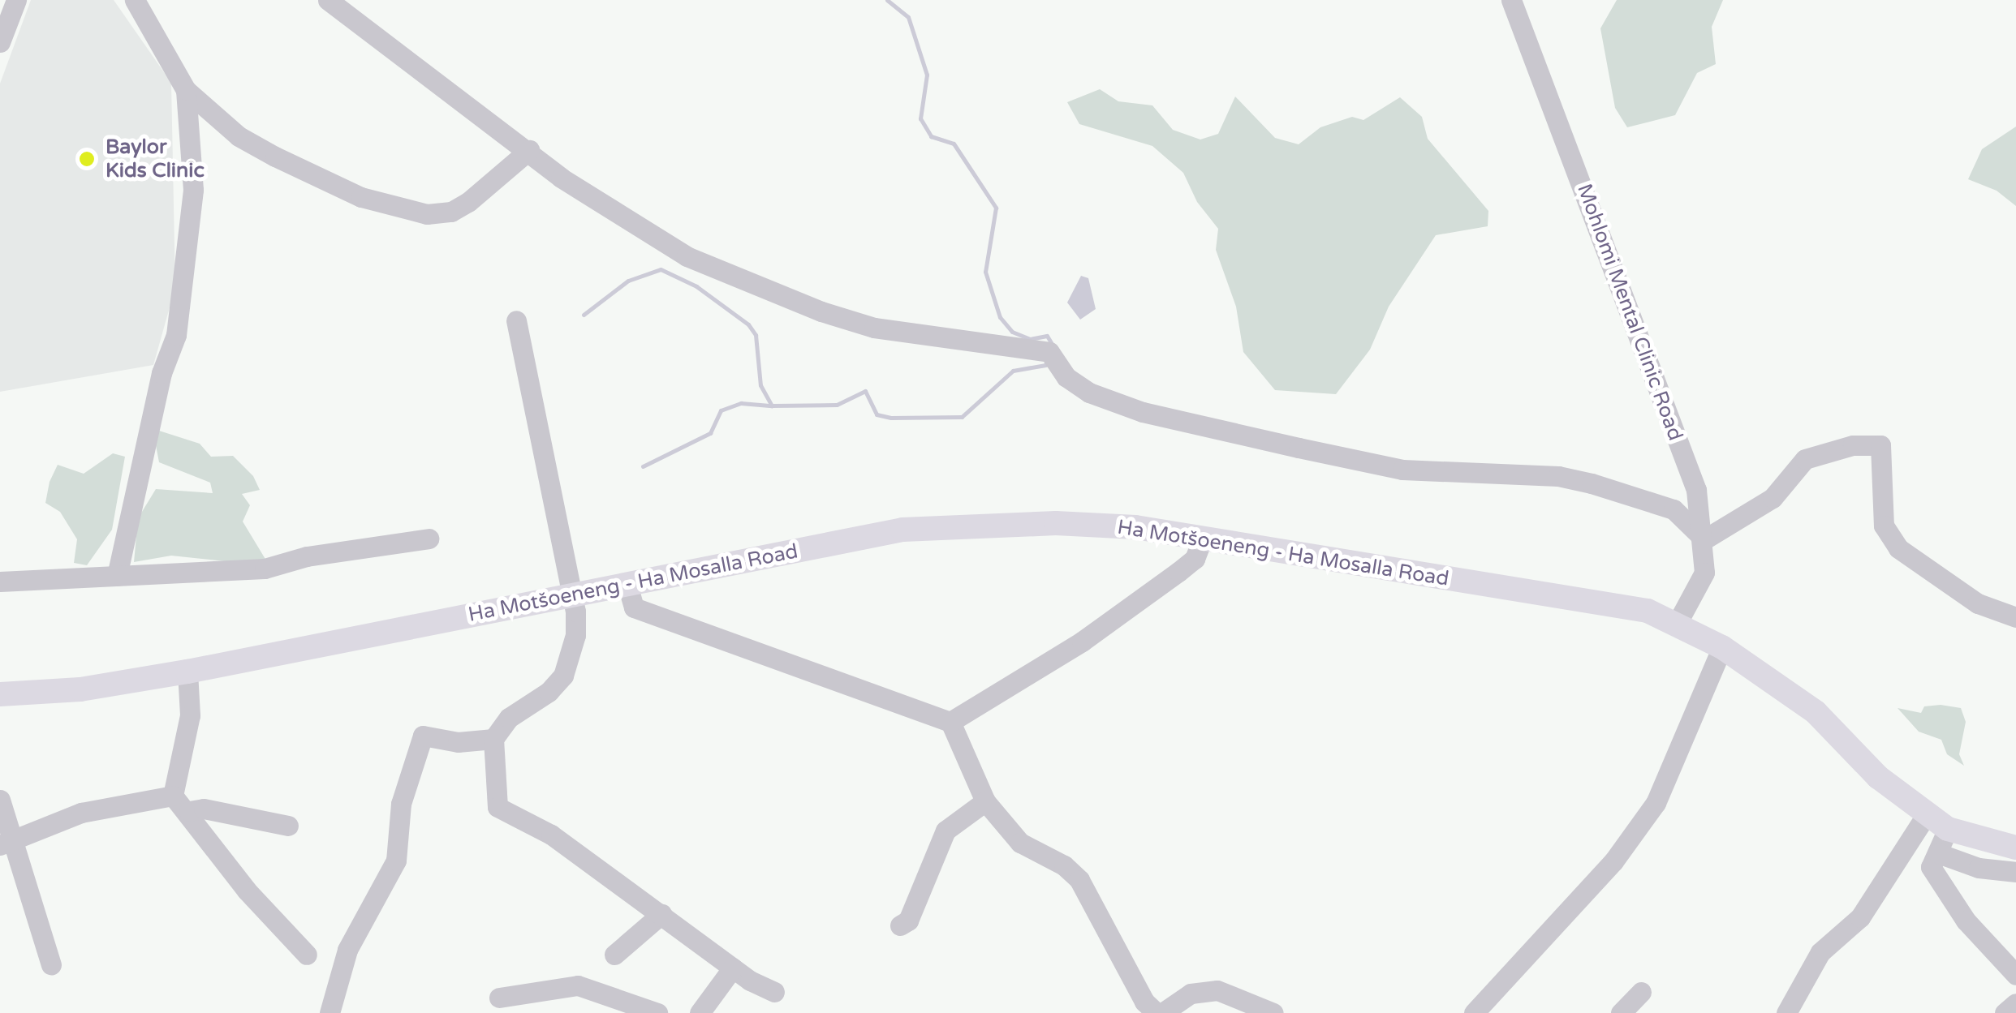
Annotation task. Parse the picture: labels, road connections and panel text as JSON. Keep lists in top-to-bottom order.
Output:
{
  "streets": {
    "main road": ["Ha Motšoeneng - Ha Mosalla Road"],
    "street": ["Mohlomi Mental Clinic Road"]
  },
  "crossings": [
    ["Mohlomi Mental Clinic Road", "Ha Motšoeneng - Ha Mosalla Road"]
  ],
  "places": ["Baylor Kids Clinic"]
}
